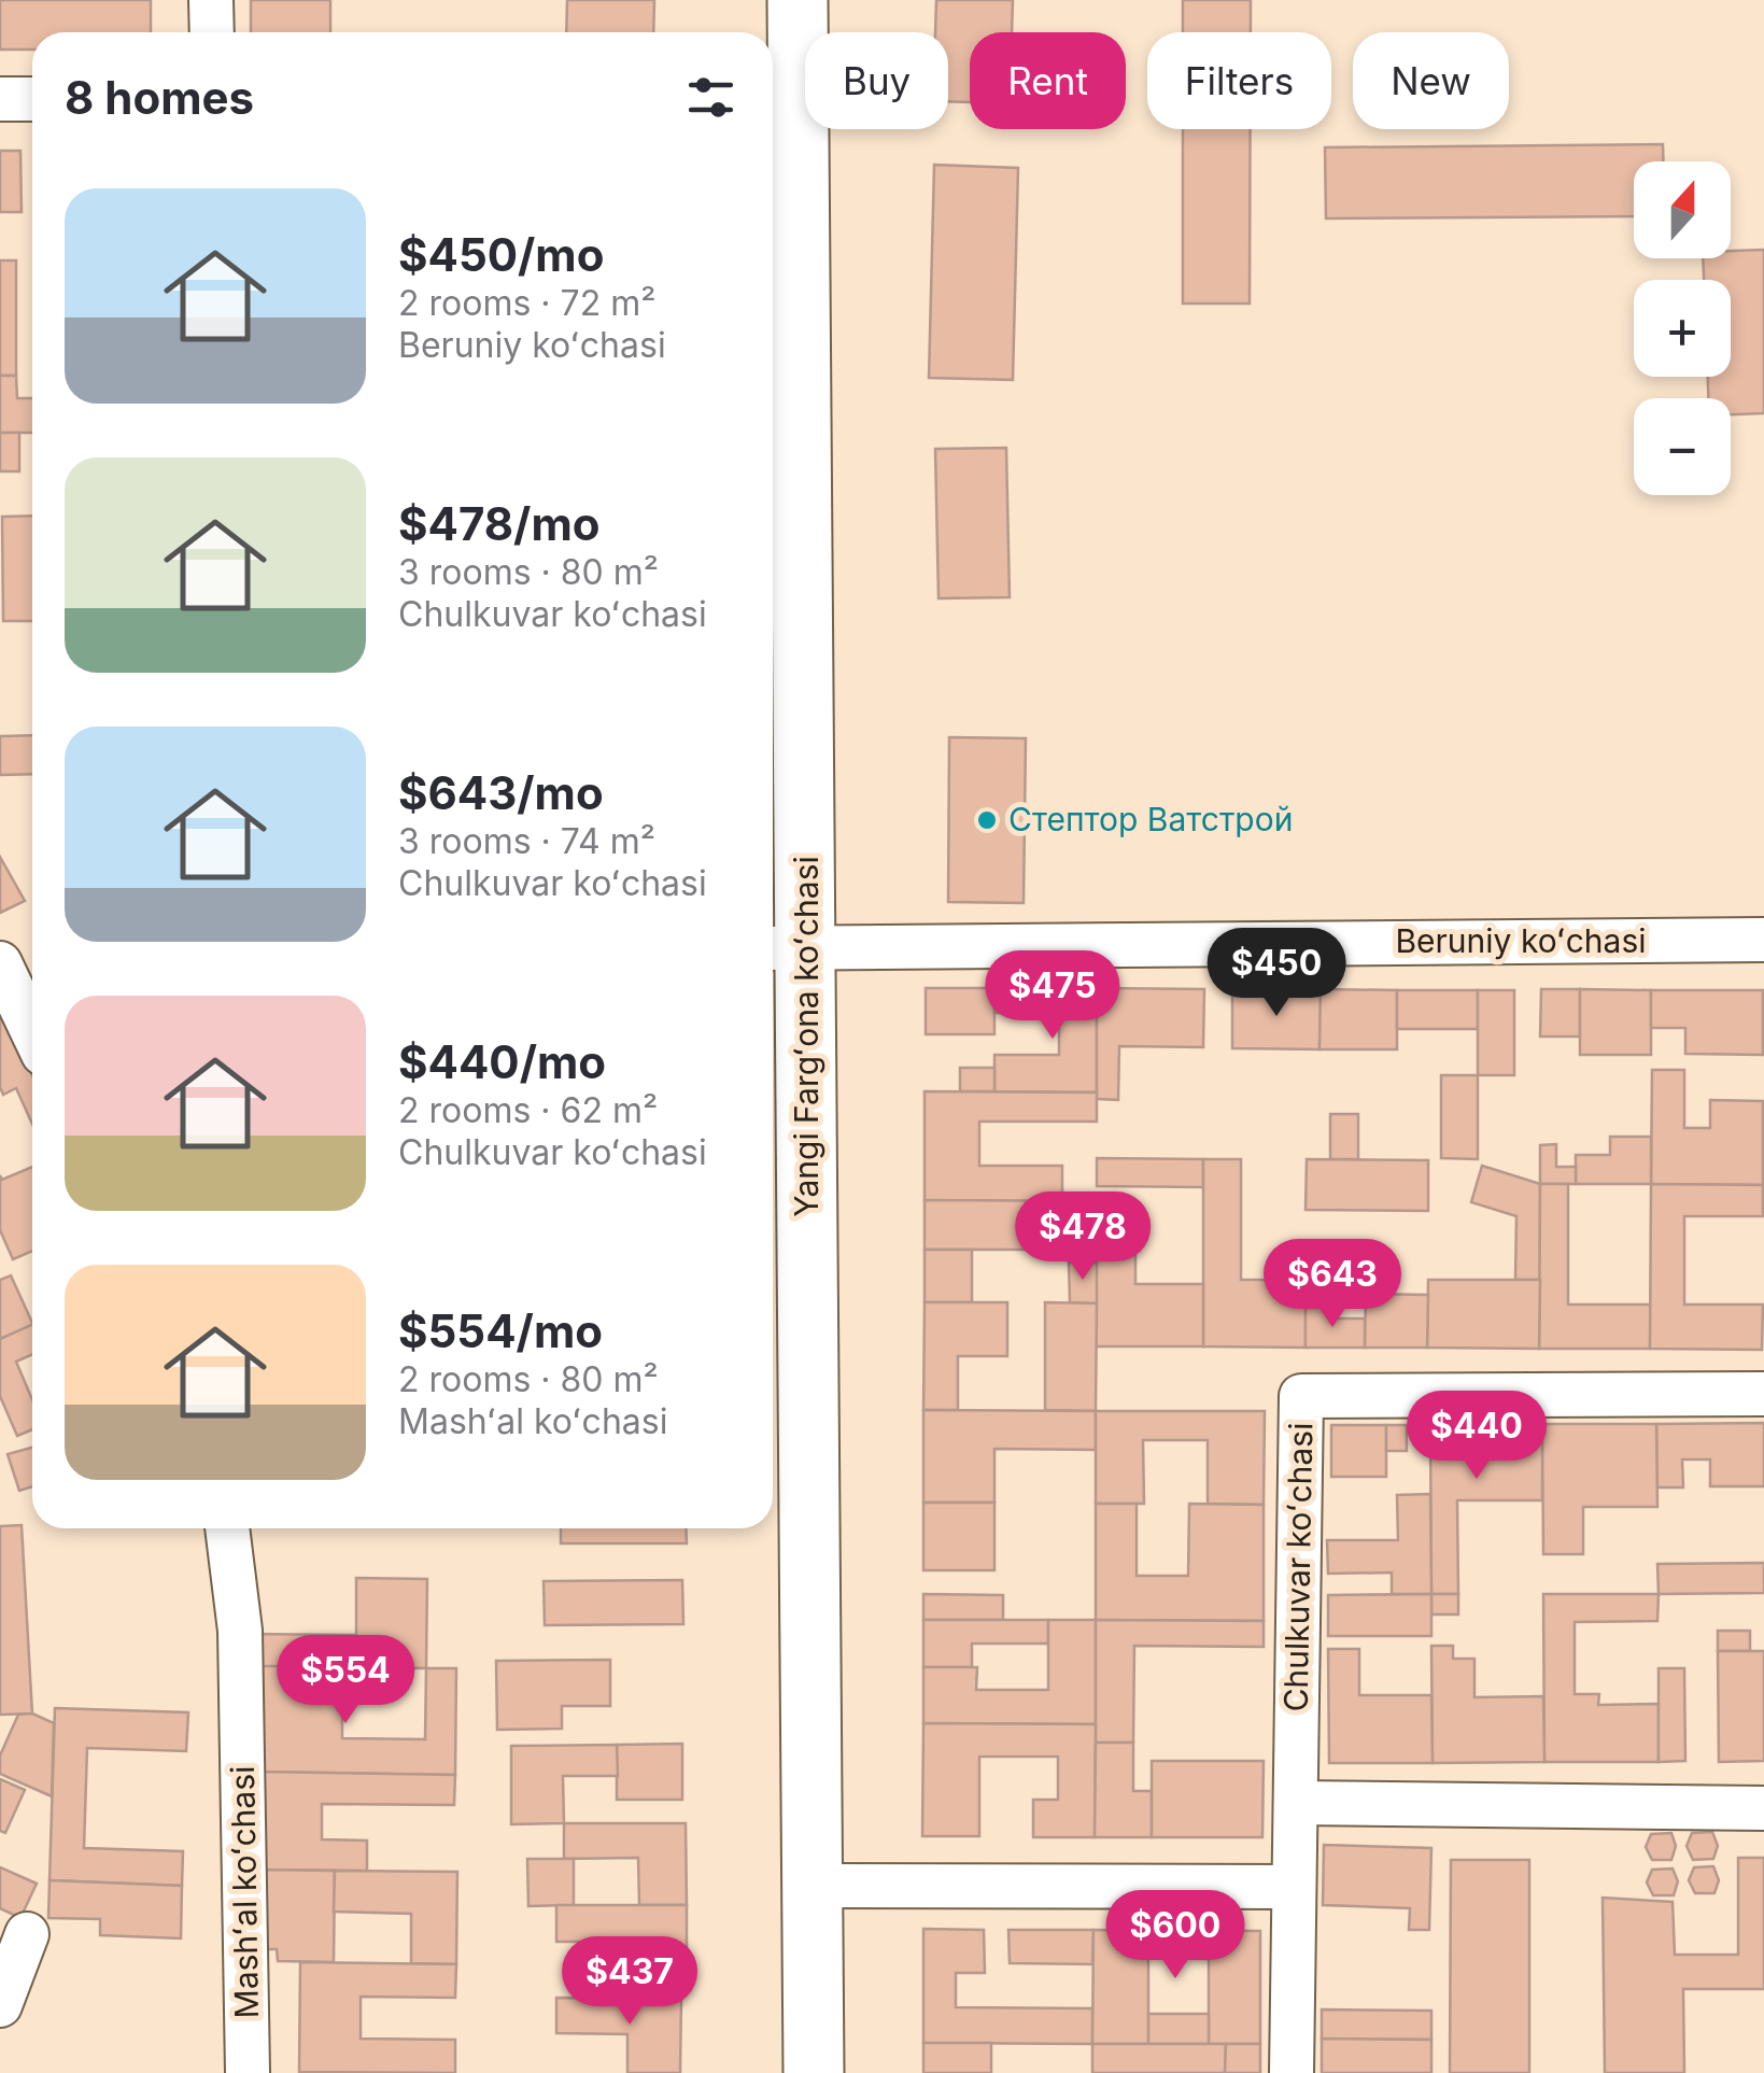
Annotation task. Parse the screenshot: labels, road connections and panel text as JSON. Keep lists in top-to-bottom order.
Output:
{
  "streets": {
    "main road": ["Yangi Fargʻona koʻchasi"],
    "street": ["Beruniy koʻchasi", "Chulkuvar koʻchasi", "Mashʻal koʻchasi"]
  },
  "crossings": [
    ["Beruniy koʻchasi", "Yangi Fargʻona koʻchasi"]
  ],
  "places": ["Стептор Ватстрой"],
  "north": "top",
  "page": {
    "chip": [
      "Buy",
      "Rent",
      "Filters",
      "New"
    ],
    "heading": "8 homes",
    "map_buttons": ["+", "−"],
    "list": [
      {
        "name": "$450/mo",
        "note": "2 rooms · 72 m² · Beruniy koʻchasi"
      },
      {
        "name": "$478/mo",
        "note": "3 rooms · 80 m² · Chulkuvar koʻchasi"
      },
      {
        "name": "$643/mo",
        "note": "3 rooms · 74 m² · Chulkuvar koʻchasi"
      },
      {
        "name": "$440/mo",
        "note": "2 rooms · 62 m² · Chulkuvar koʻchasi"
      },
      {
        "name": "$554/mo",
        "note": "2 rooms · 80 m² · Mashʻal koʻchasi"
      }
    ],
    "price": [
      "$450",
      "$475",
      "$478",
      "$643",
      "$440",
      "$554",
      "$600",
      "$437"
    ]
  }
}
